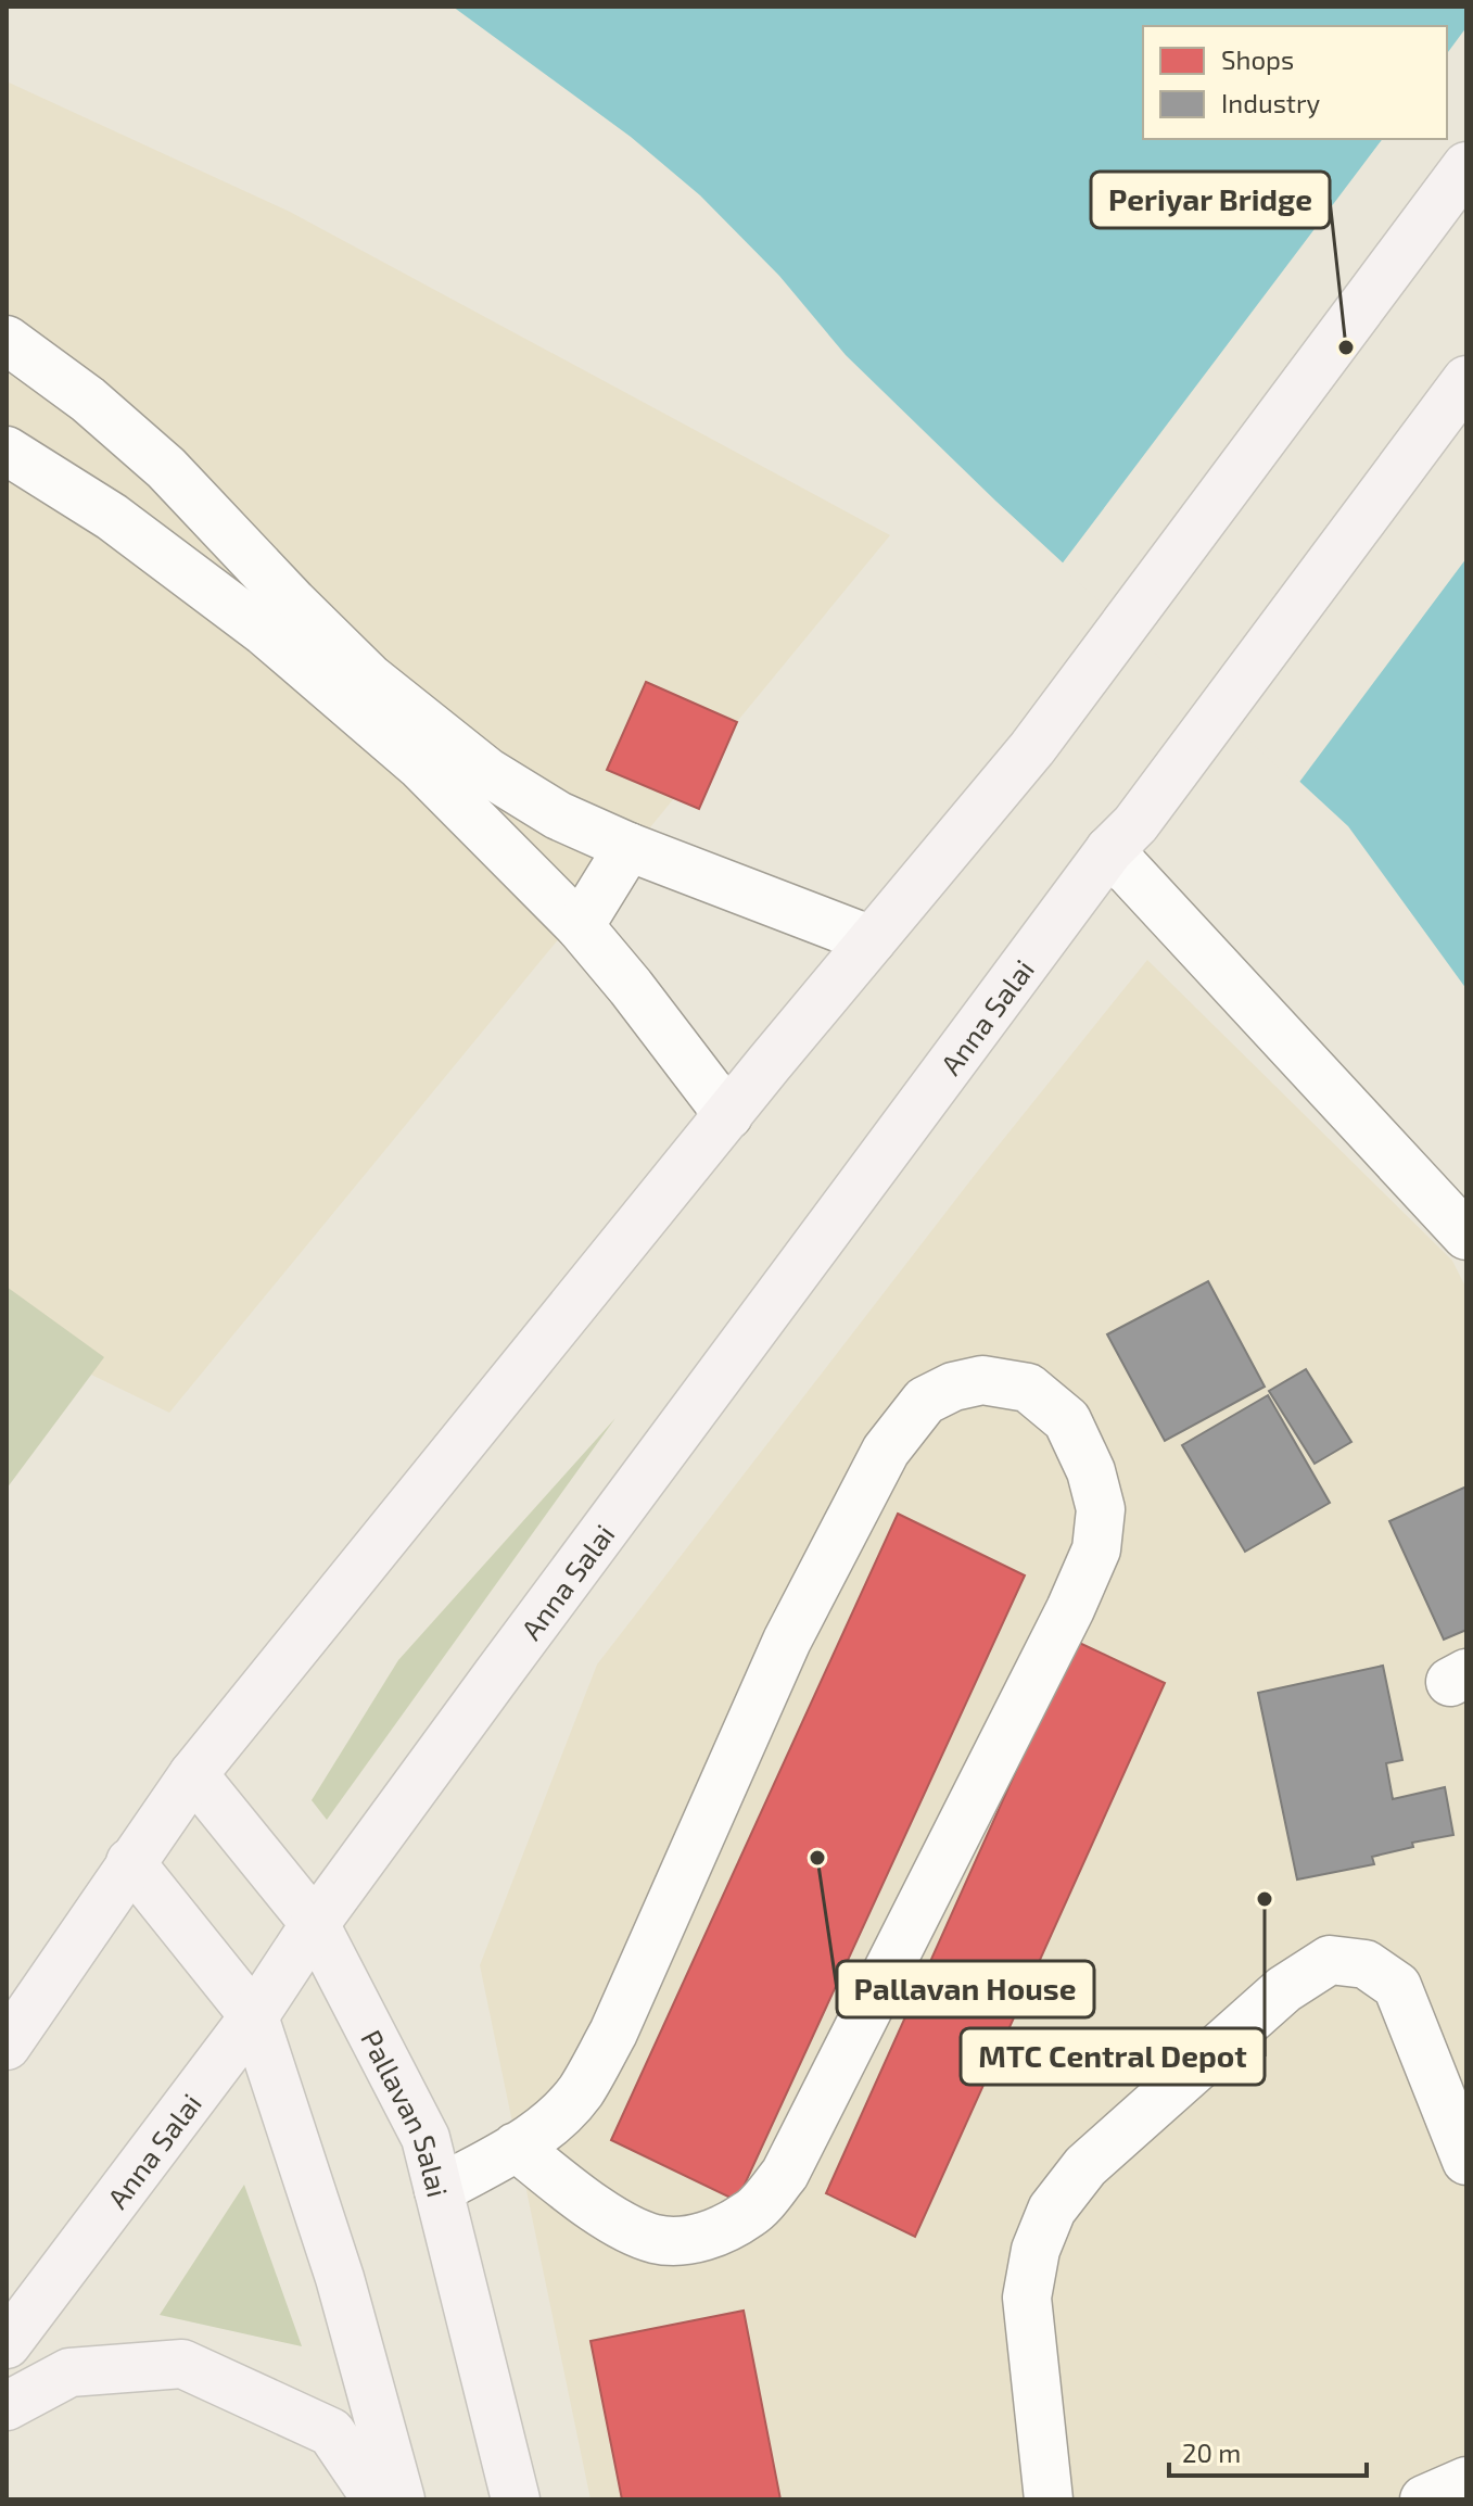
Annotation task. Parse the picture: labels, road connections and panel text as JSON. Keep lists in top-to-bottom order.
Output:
{
  "streets": {
    "main road": ["Anna Salai", "Pallavan Salai"]
  },
  "crossings": [
    ["Anna Salai", "Pallavan Salai"]
  ],
  "places": ["Periyar Bridge", "Pallavan House", "MTC Central Depot"],
  "legend": ["Shops", "Industry"],
  "scale_bar": "20 m"
}
